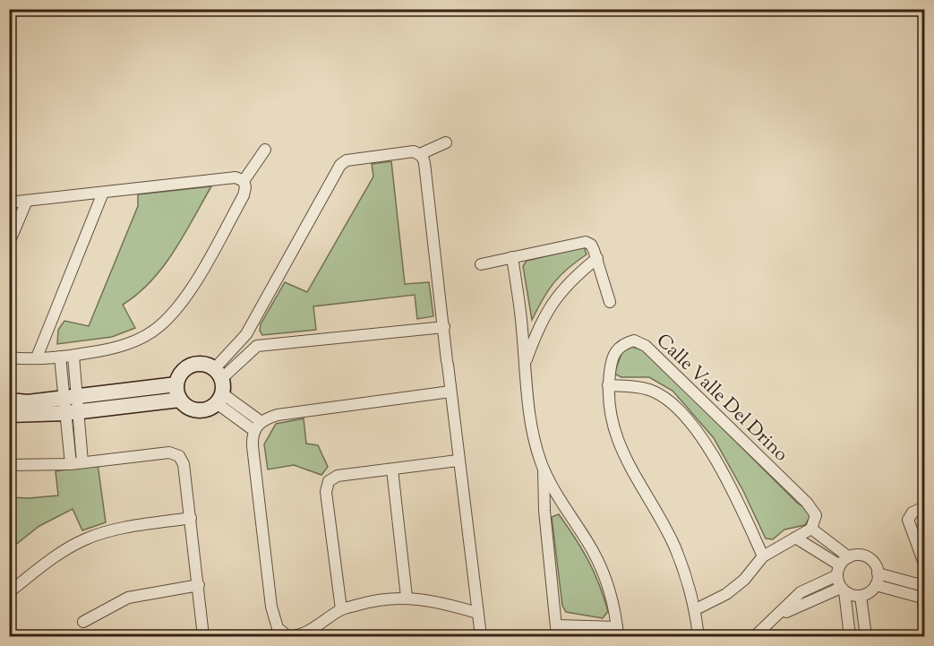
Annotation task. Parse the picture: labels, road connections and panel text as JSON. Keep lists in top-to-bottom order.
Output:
{
  "streets": {
    "street": ["Calle Valle Del Drino"]
  }
}
